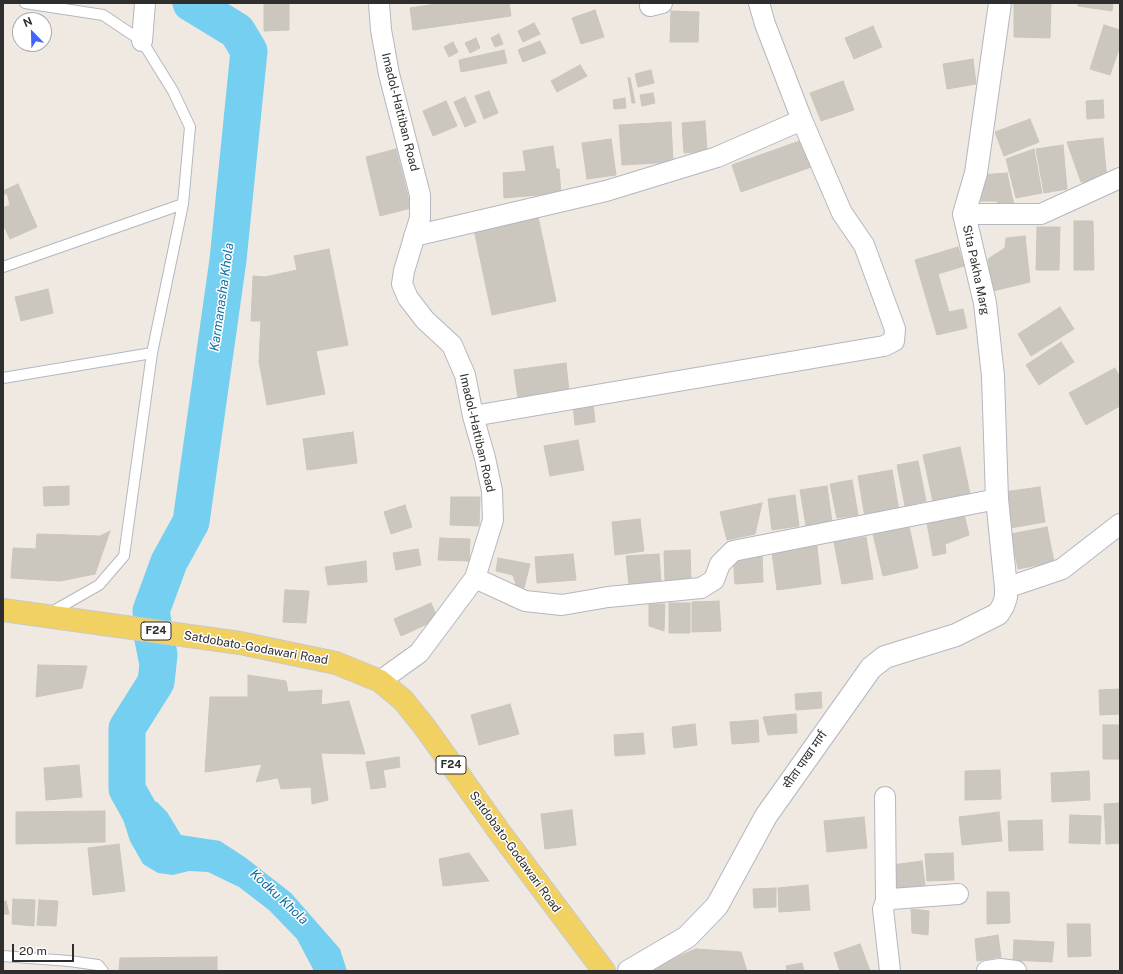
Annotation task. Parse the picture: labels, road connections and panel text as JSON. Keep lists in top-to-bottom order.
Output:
{
  "streets": {
    "main road": ["F24", "Satdobato-Godawari Road"],
    "street": ["Imadol-Hattiban Road", "Sita Pakha Marg", "सीता पाखा मार्ग"]
  },
  "crossings": [
    ["Imadol-Hattiban Road", "Satdobato-Godawari Road"],
    ["Sita Pakha Marg", "सीता पाखा मार्ग"]
  ],
  "water": ["Karmanasha Khola", "Kodku Khola"],
  "scale_bar": "20 m",
  "north": "top left"
}
